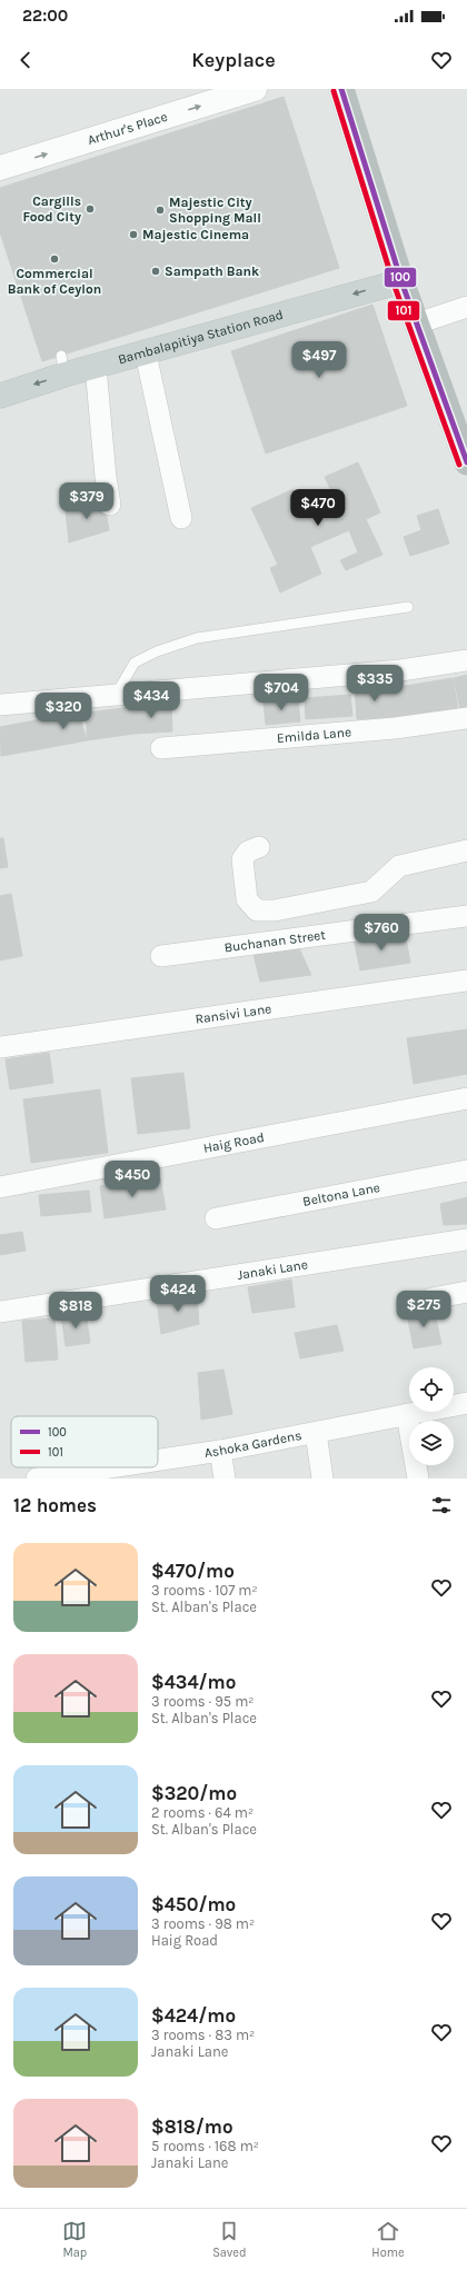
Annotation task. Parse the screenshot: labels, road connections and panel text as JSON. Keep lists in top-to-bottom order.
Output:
{
  "streets": {
    "main road": ["Bambalapitiya Station Road"],
    "street": [
      "Arthur's Place",
      "Emilda Lane",
      "Buchanan Street",
      "Ransivi Lane",
      "Haig Road",
      "Beltona Lane",
      "Janaki Lane",
      "Ashoka Gardens"
    ]
  },
  "one_way": ["Arthur's Place", "Bambalapitiya Station Road"],
  "places": [
    "Cargills Food City",
    "Majestic City Shopping Mall",
    "Majestic Cinema",
    "Commercial Bank of Ceylon",
    "Sampath Bank"
  ],
  "lines": ["transit line 100", "transit line 101"],
  "legend": ["100", "101"],
  "page": {
    "status": "22:00",
    "header": "Keyplace",
    "price": [
      "$497",
      "$379",
      "$470",
      "$335",
      "$704",
      "$434",
      "$320",
      "$760",
      "$450",
      "$424",
      "$275",
      "$818"
    ],
    "heading": "12 homes",
    "list": [
      {
        "name": "$470/mo",
        "note": "3 rooms · 107 m² · St. Alban's Place"
      },
      {
        "name": "$434/mo",
        "note": "3 rooms · 95 m² · St. Alban's Place"
      },
      {
        "name": "$320/mo",
        "note": "2 rooms · 64 m² · St. Alban's Place"
      },
      {
        "name": "$450/mo",
        "note": "3 rooms · 98 m² · Haig Road"
      },
      {
        "name": "$424/mo",
        "note": "3 rooms · 83 m² · Janaki Lane"
      },
      {
        "name": "$818/mo",
        "note": "5 rooms · 168 m² · Janaki Lane"
      }
    ],
    "tabs": ["Map", "Saved", "Home"]
  }
}
